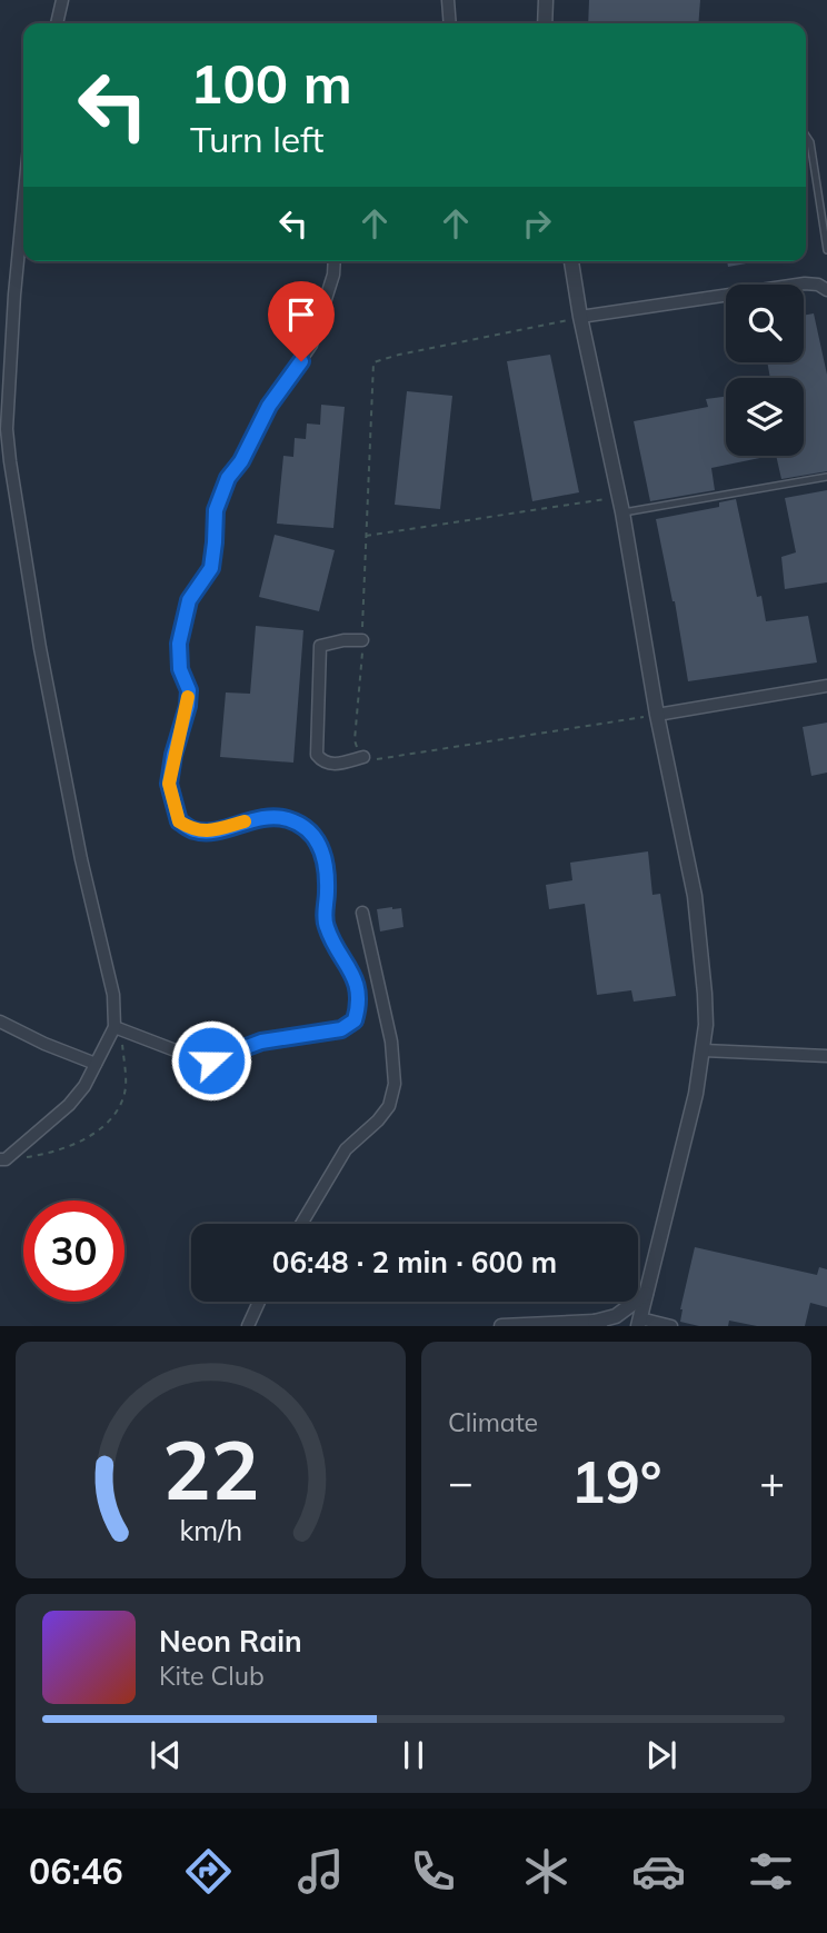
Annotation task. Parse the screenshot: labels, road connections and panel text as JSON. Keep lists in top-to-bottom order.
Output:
{
  "page": {
    "turn": ["100 m", "Turn left"],
    "limit": "30",
    "trip": "06:48 · 2 min · 600 m",
    "tile": "Climate",
    "heat": ["−", "19°", "+"],
    "song": ["Neon Rain", "Kite Club"],
    "tabs": "06:46",
    "gauge": ["22", "km/h"]
  }
}
